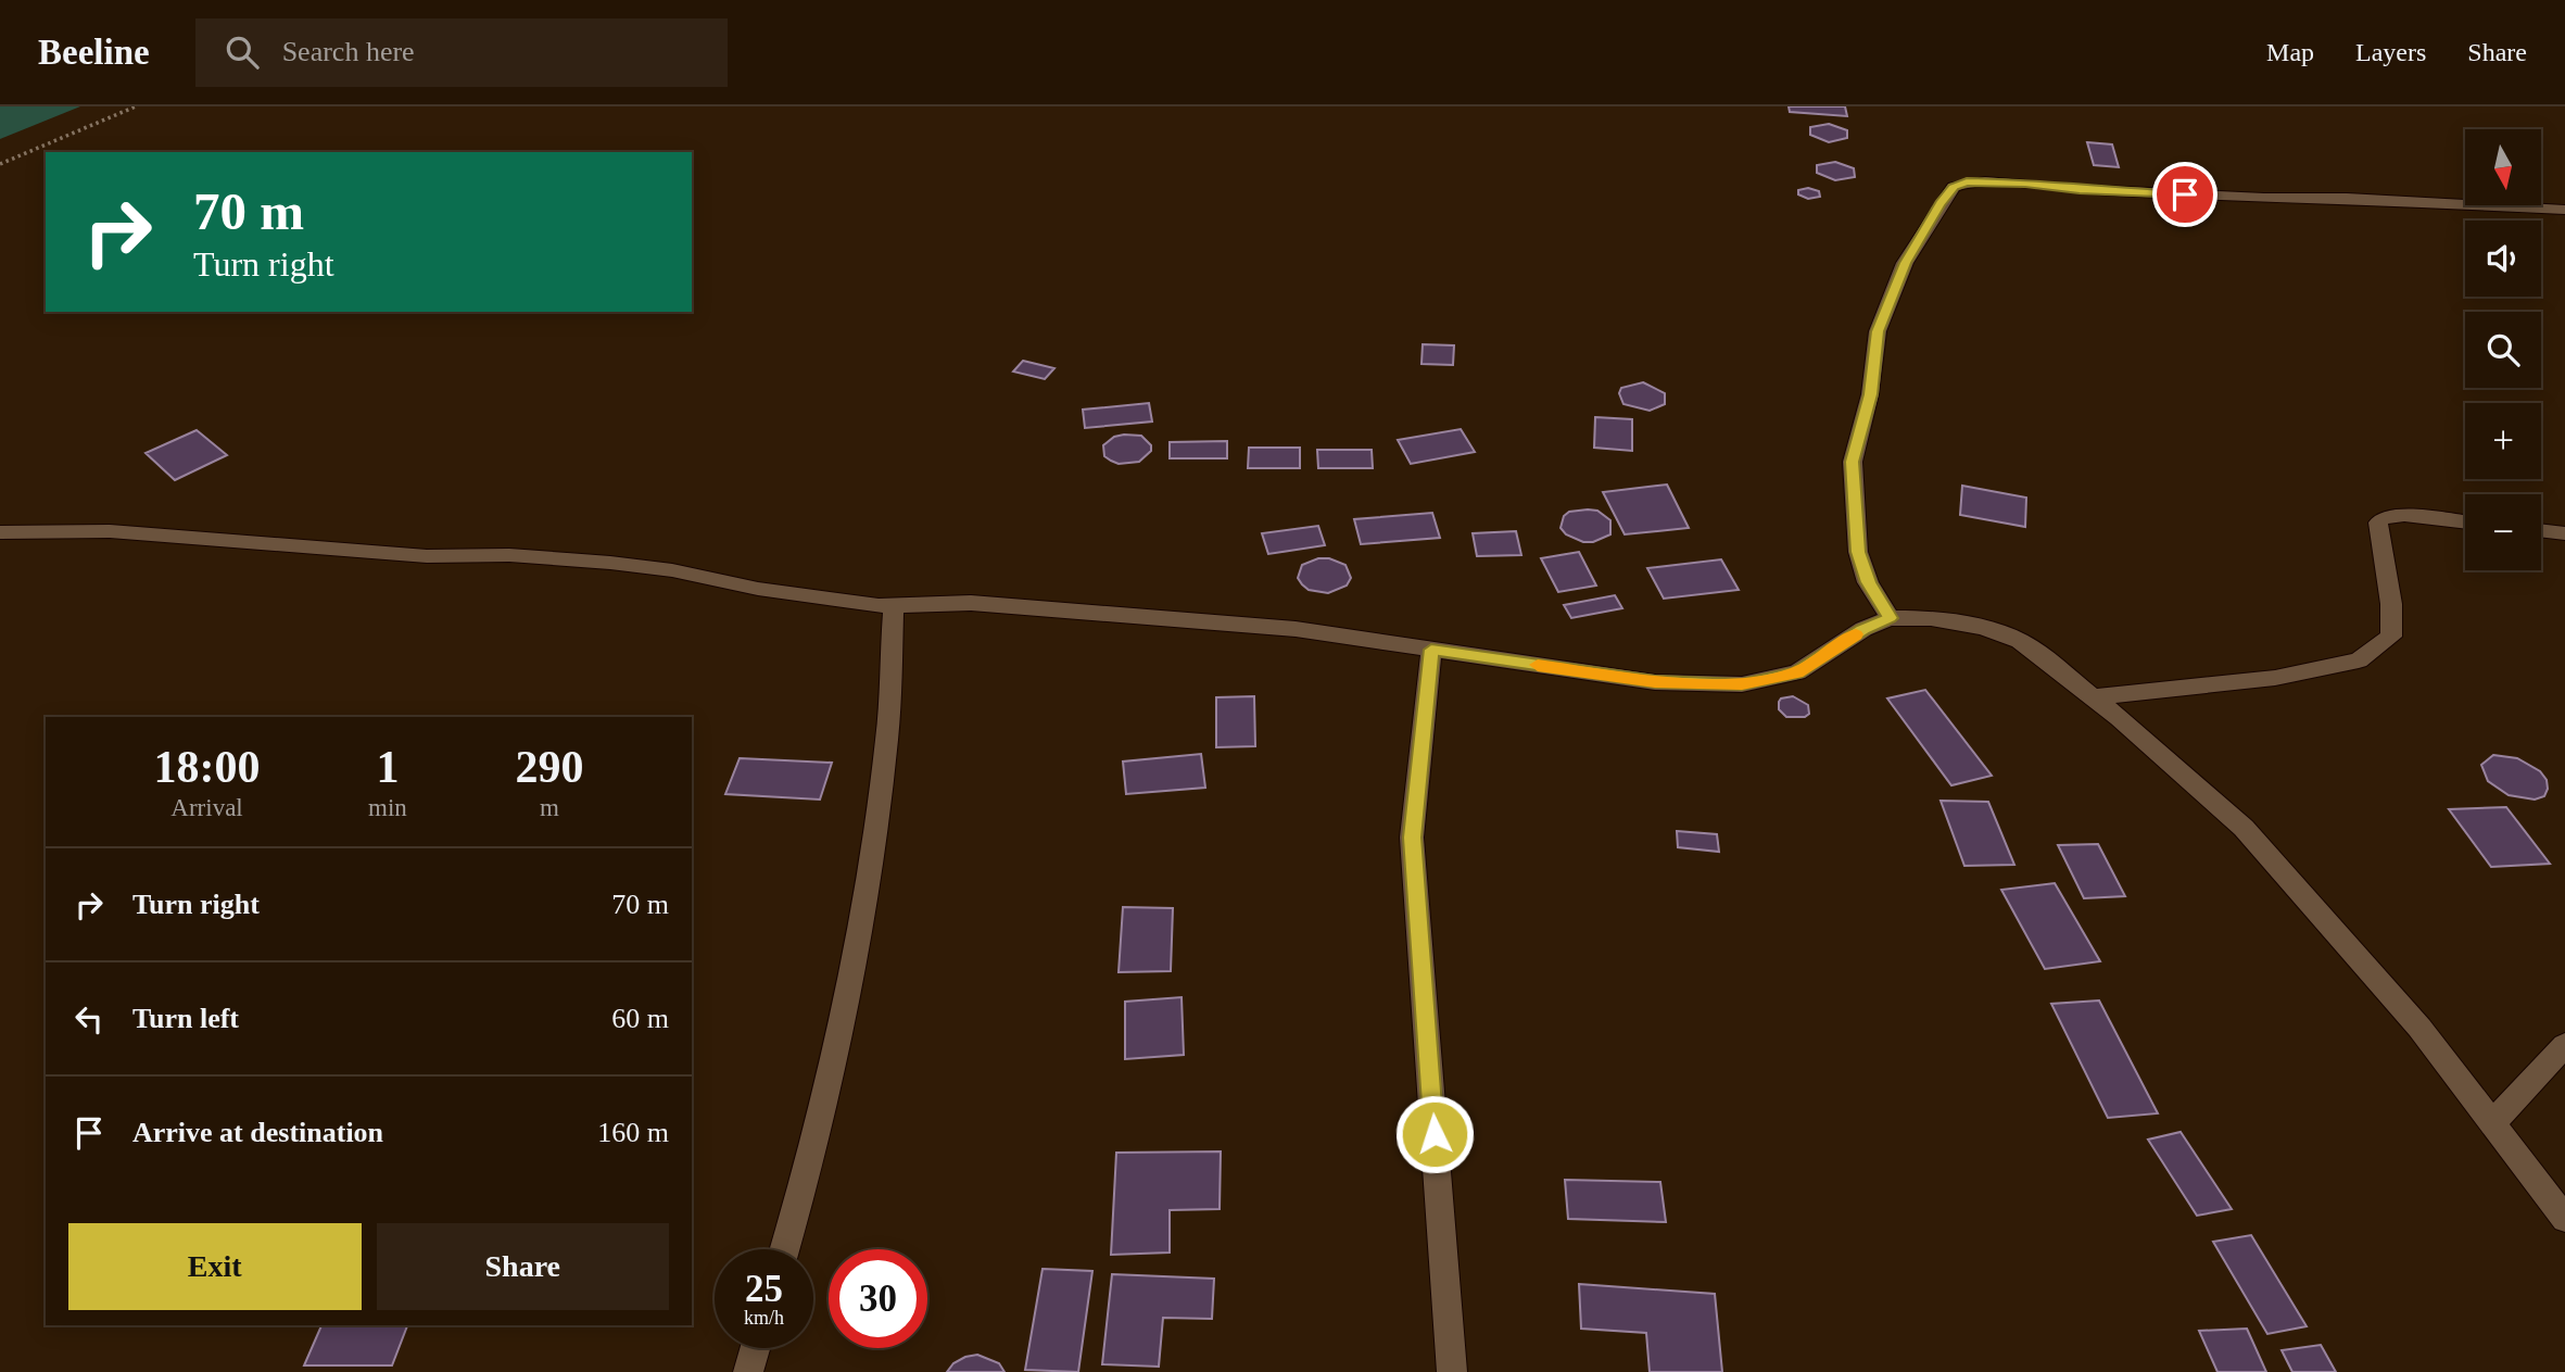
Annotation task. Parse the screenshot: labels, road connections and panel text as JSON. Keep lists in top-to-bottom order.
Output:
{
  "north": "bottom",
  "page": {
    "header": "Beeline",
    "search": "Search here",
    "nav": ["Map", "Layers", "Share"],
    "map_buttons": ["+", "−"],
    "turn": ["70 m", "Turn right"],
    "eta": [
      "18:00",
      "Arrival",
      "1",
      "min",
      "290",
      "m"
    ],
    "list": [
      {
        "name": "Turn right",
        "value": "70 m"
      },
      {
        "name": "Turn left",
        "value": "60 m"
      },
      {
        "name": "Arrive at destination",
        "value": "160 m"
      }
    ],
    "buttons": ["Exit", "Share"],
    "speed": "25 km/h",
    "limit": "30"
  }
}
